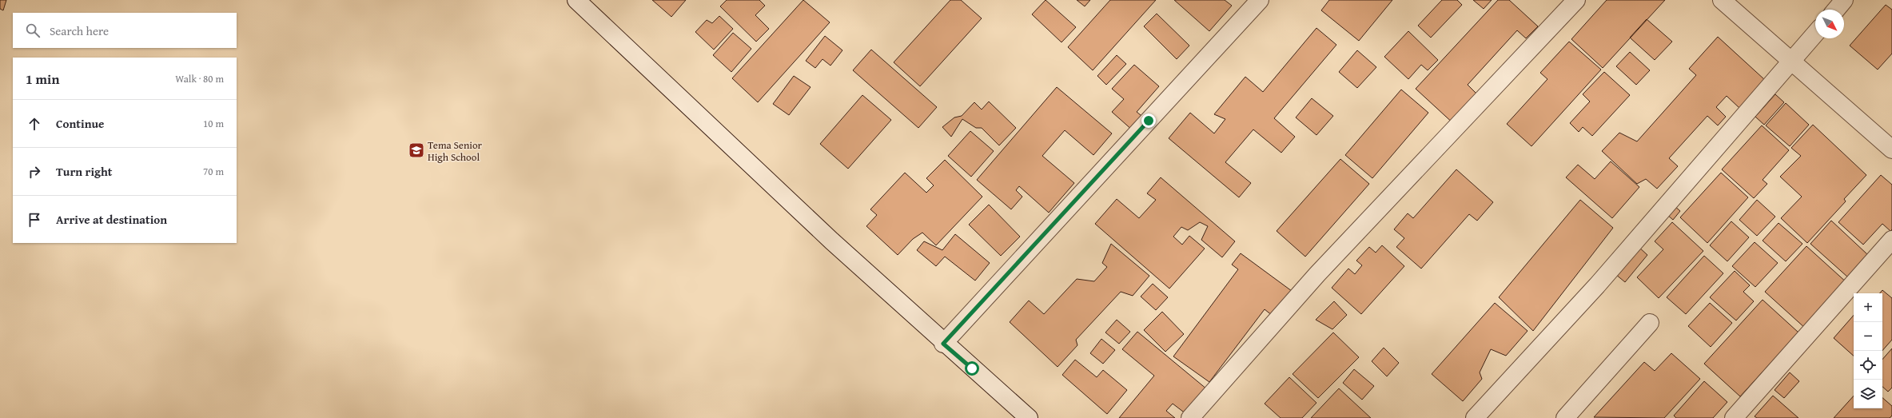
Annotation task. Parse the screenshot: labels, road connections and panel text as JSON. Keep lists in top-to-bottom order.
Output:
{
  "places": {
    "school or university": ["Tema Senior High School"]
  },
  "north": "bottom right",
  "page": {
    "search": "Search here",
    "heading": ["1 min", "Walk · 80 m"],
    "list": [
      ["Continue", "10 m"],
      ["Turn right", "70 m"],
      "Arrive at destination"
    ],
    "map_buttons": ["+", "−"]
  }
}
